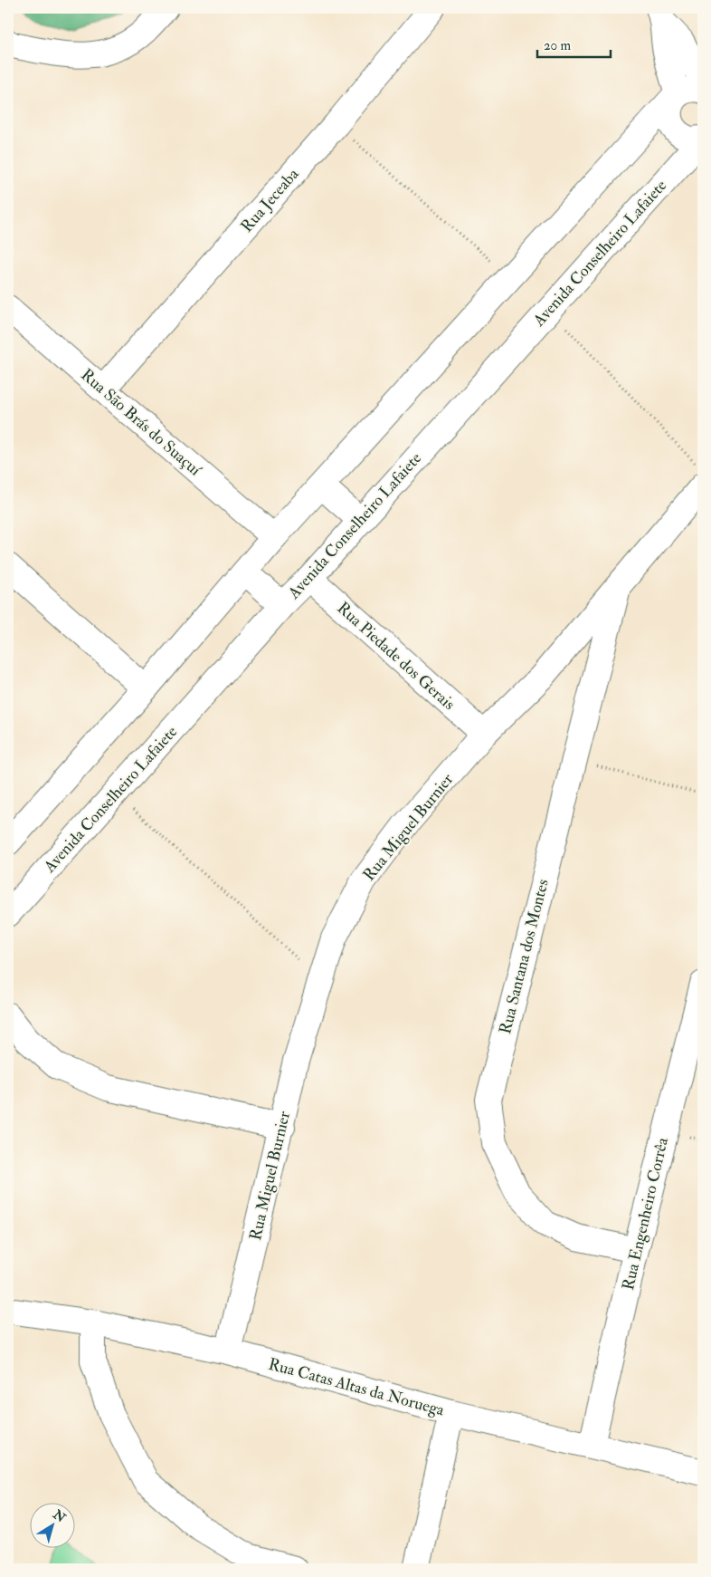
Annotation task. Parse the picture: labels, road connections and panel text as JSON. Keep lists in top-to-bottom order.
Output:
{
  "streets": {
    "street": [
      "Rua Jeceaba",
      "Avenida Conselheiro Lafaiete",
      "Rua São Brás do Suaçuí",
      "Rua Piedade dos Gerais",
      "Rua Miguel Burnier",
      "Rua Santana dos Montes",
      "Rua Engenheiro Corrêa",
      "Rua Catas Altas da Noruega"
    ]
  },
  "crossings": [
    ["Rua Jeceaba", "Rua São Brás do Suaçuí"],
    ["Avenida Conselheiro Lafaiete", "Rua Piedade dos Gerais"],
    ["Rua Piedade dos Gerais", "Rua Miguel Burnier"],
    ["Rua Miguel Burnier", "Rua Santana dos Montes"],
    ["Rua Miguel Burnier", "Rua Catas Altas da Noruega"],
    ["Rua Santana dos Montes", "Rua Engenheiro Corrêa"],
    ["Rua Engenheiro Corrêa", "Rua Catas Altas da Noruega"]
  ],
  "scale_bar": "20 m",
  "north": "top right"
}
